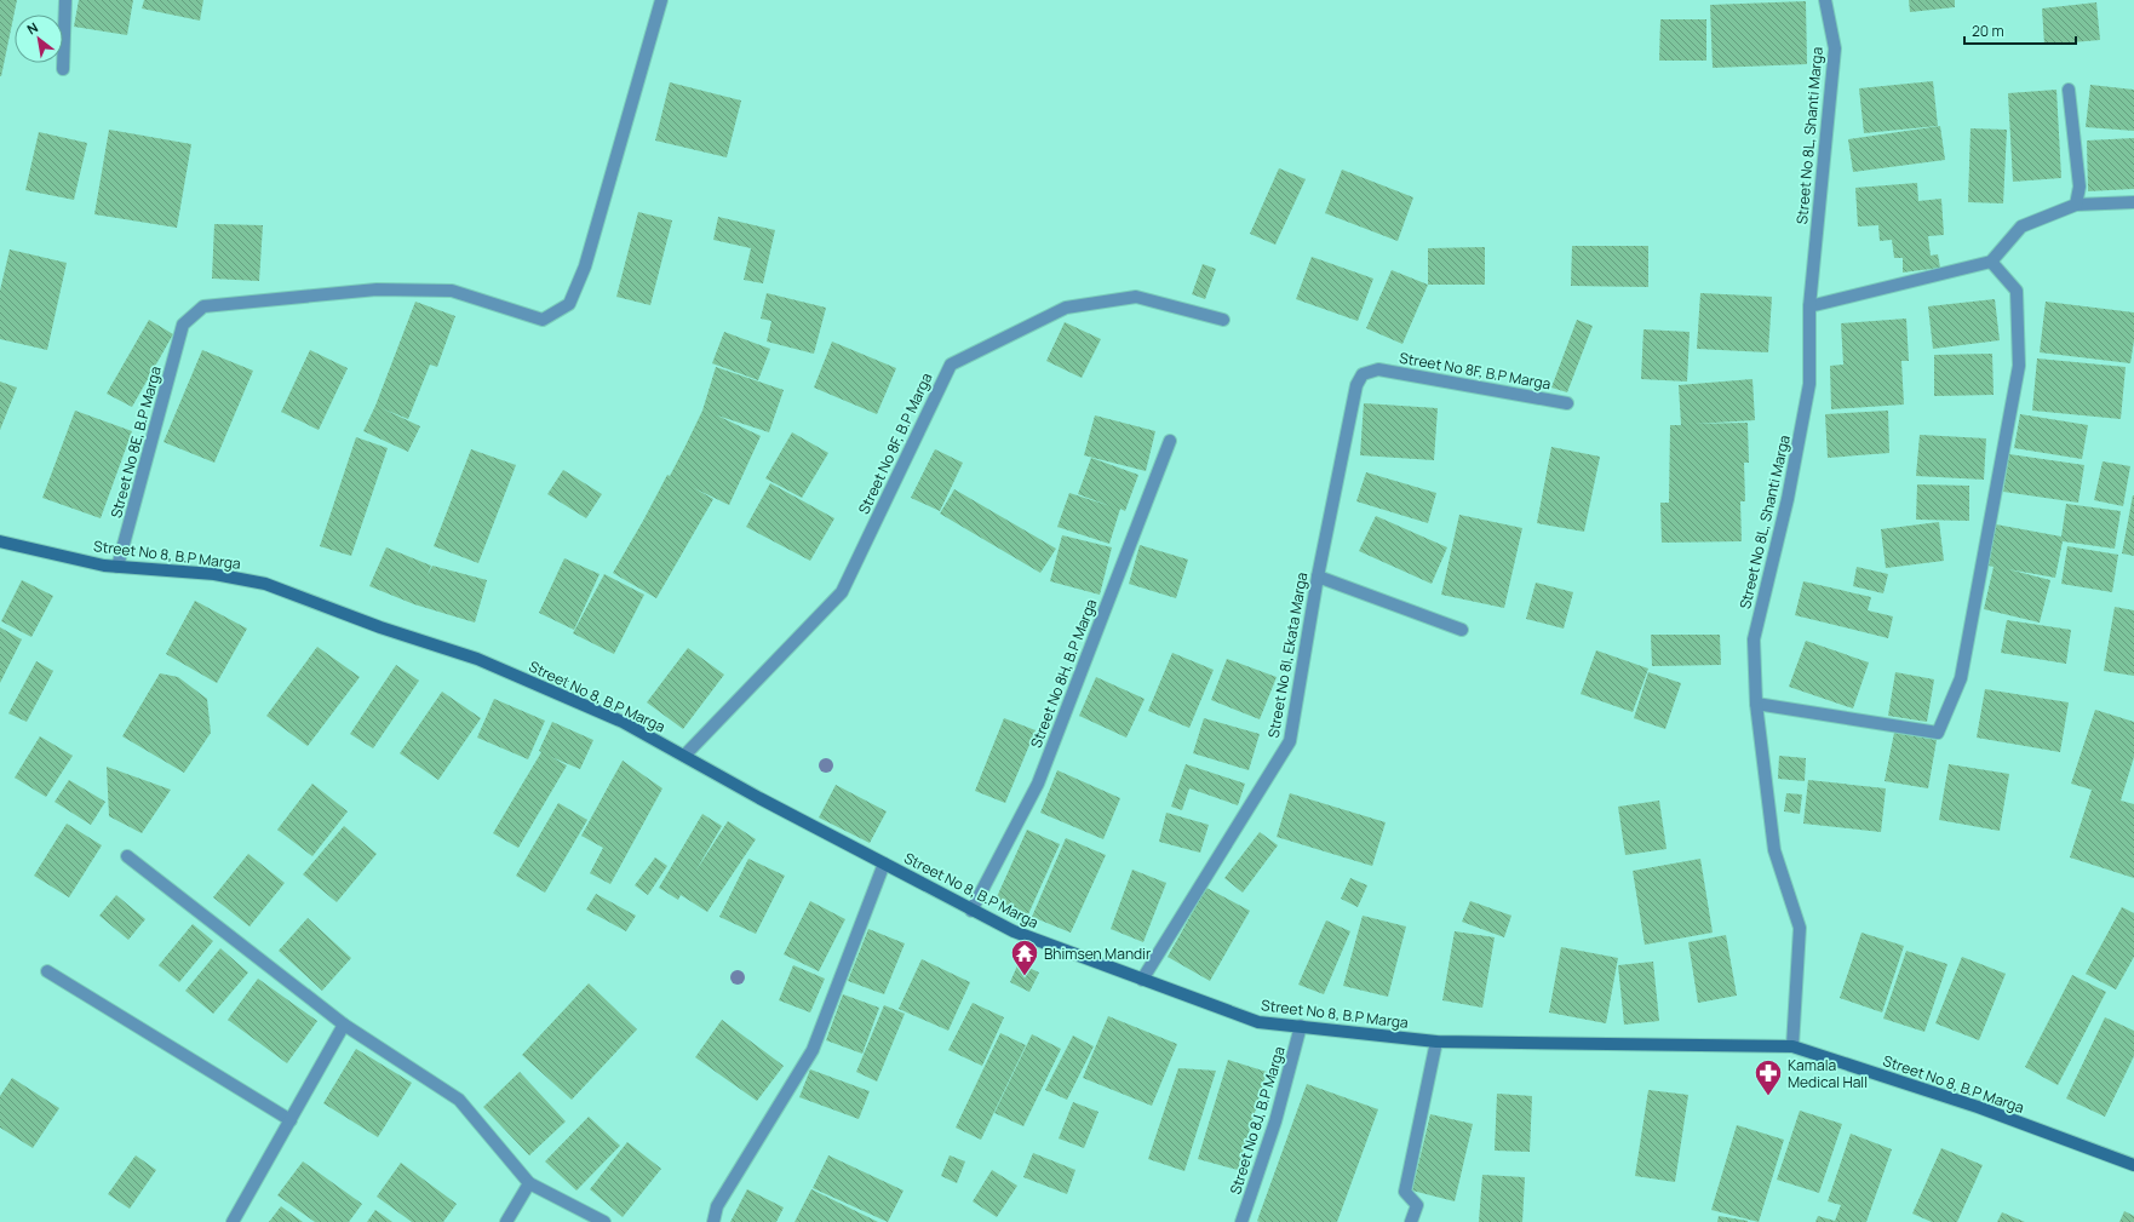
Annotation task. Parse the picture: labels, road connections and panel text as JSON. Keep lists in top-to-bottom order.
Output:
{
  "streets": {
    "main road": ["Street No 8, B.P Marga"],
    "street": [
      "Street No 8L, Shanti Marga",
      "Street No 8F, B.P Marga",
      "Street No 8E, B.P Marga",
      "Street No 8I, Ekata Marga",
      "Street No 8H, B.P Marga",
      "Street No 8J, B.P Marga"
    ]
  },
  "crossings": [
    ["Street No 8L, Shanti Marga", "Street No 8, B.P Marga"],
    ["Street No 8F, B.P Marga", "Street No 8, B.P Marga"],
    ["Street No 8F, B.P Marga", "Street No 8I, Ekata Marga"],
    ["Street No 8E, B.P Marga", "Street No 8, B.P Marga"],
    ["Street No 8, B.P Marga", "Street No 8I, Ekata Marga"],
    ["Street No 8, B.P Marga", "Street No 8H, B.P Marga"],
    ["Street No 8, B.P Marga", "Street No 8J, B.P Marga"]
  ],
  "places": {
    "temple": ["Bhimsen Mandir"],
    "pharmacy": ["Kamala Medical Hall"]
  },
  "scale_bar": "20 m",
  "north": "top left"
}
